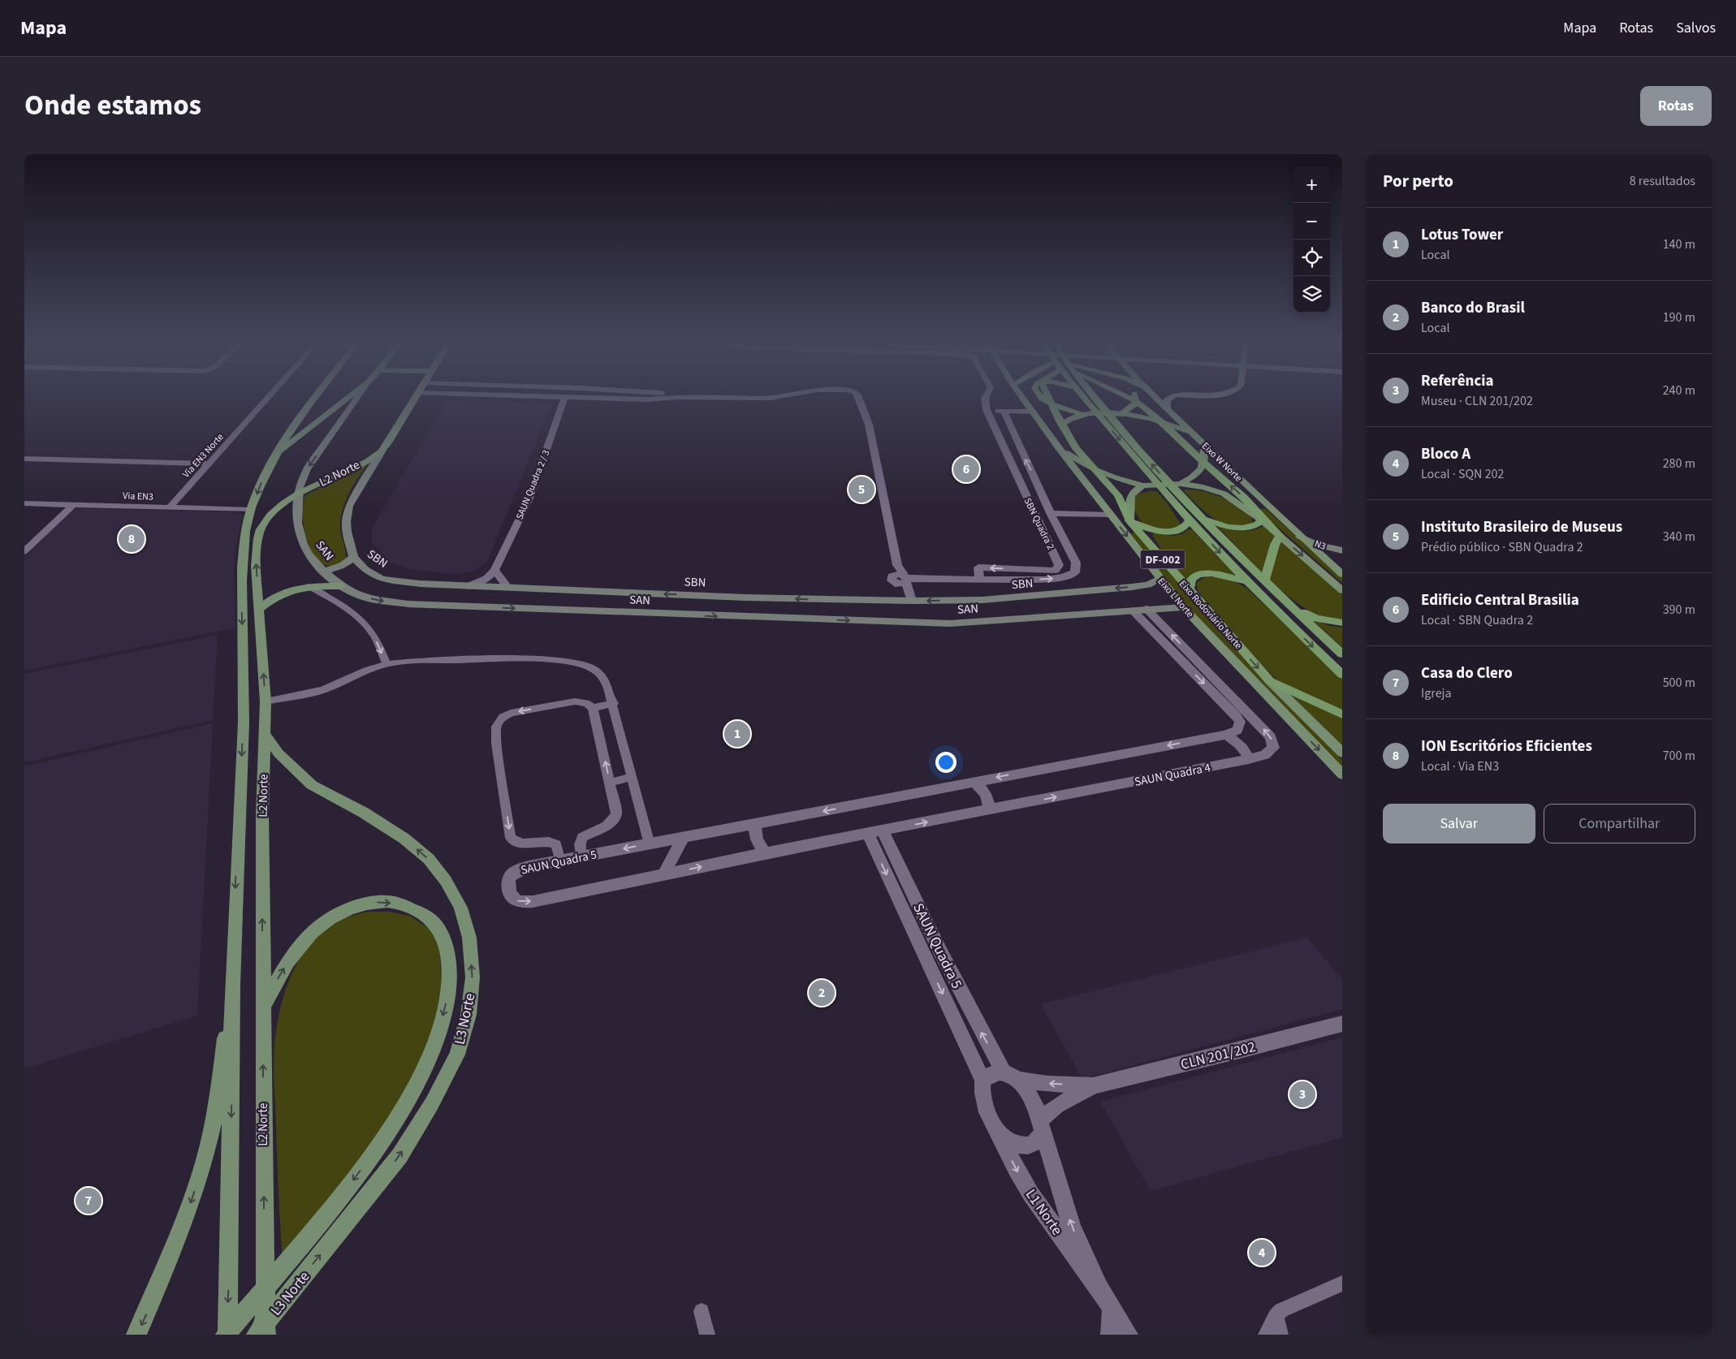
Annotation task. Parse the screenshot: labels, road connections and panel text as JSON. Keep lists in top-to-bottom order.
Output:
{
  "streets": {
    "highway": ["DF-002", "Eixo Rodoviário Norte"],
    "main road": [
      "Eixo W Norte",
      "L2 Norte",
      "N3",
      "SAN",
      "SBN",
      "Eixo L Norte",
      "L3 Norte"
    ],
    "street": [
      "Via EN3 Norte",
      "SAUN Quadra 2 / 3",
      "Via EN3",
      "SBN Quadra 2",
      "SAUN Quadra 4",
      "SAUN Quadra 5",
      "CLN 201/202",
      "L1 Norte"
    ]
  },
  "crossings": [
    ["Via EN3 Norte", "Via EN3"],
    ["Eixo W Norte", "N3"],
    ["Eixo W Norte", "Eixo L Norte"],
    ["Eixo W Norte", "Eixo Rodoviário Norte"],
    ["L2 Norte", "Via EN3"],
    ["L2 Norte", "SBN"],
    ["L2 Norte", "L3 Norte"],
    ["SAUN Quadra 2 / 3", "SBN"],
    ["SBN Quadra 2", "Eixo L Norte"],
    ["SAN", "Eixo L Norte"],
    ["SAN", "SAUN Quadra 4"],
    ["SBN", "Eixo L Norte"],
    ["SAUN Quadra 4", "SAUN Quadra 5"],
    ["SAUN Quadra 5", "CLN 201/202"],
    ["SAUN Quadra 5", "L1 Norte"],
    ["CLN 201/202", "L1 Norte"]
  ],
  "one_way": ["SBN"],
  "page": {
    "header": "Mapa",
    "nav": ["Mapa", "Rotas", "Salvos"],
    "title": "Onde estamos",
    "buttons": [
      "Rotas",
      ["Salvar", "Compartilhar"]
    ],
    "heading": ["Por perto", "8 resultados"],
    "map_buttons": ["+", "−"],
    "list": [
      {
        "mark": "1",
        "name": "Lotus Tower",
        "note": "Local",
        "value": "140 m"
      },
      {
        "mark": "2",
        "name": "Banco do Brasil",
        "note": "Local",
        "value": "190 m"
      },
      {
        "mark": "3",
        "name": "Referência",
        "note": "Museu · CLN 201/202",
        "value": "240 m"
      },
      {
        "mark": "4",
        "name": "Bloco A",
        "note": "Local · SQN 202",
        "value": "280 m"
      },
      {
        "mark": "5",
        "name": "Instituto Brasileiro de Museus",
        "note": "Prédio público · SBN Quadra 2",
        "value": "340 m"
      },
      {
        "mark": "6",
        "name": "Edificio Central Brasilia",
        "note": "Local · SBN Quadra 2",
        "value": "390 m"
      },
      {
        "mark": "7",
        "name": "Casa do Clero",
        "note": "Igreja",
        "value": "500 m"
      },
      {
        "mark": "8",
        "name": "ION Escritórios Eficientes",
        "note": "Local · Via EN3",
        "value": "700 m"
      }
    ],
    "pins": [
      "6",
      "5",
      "8",
      "1",
      "2",
      "3",
      "7",
      "4"
    ]
  }
}
